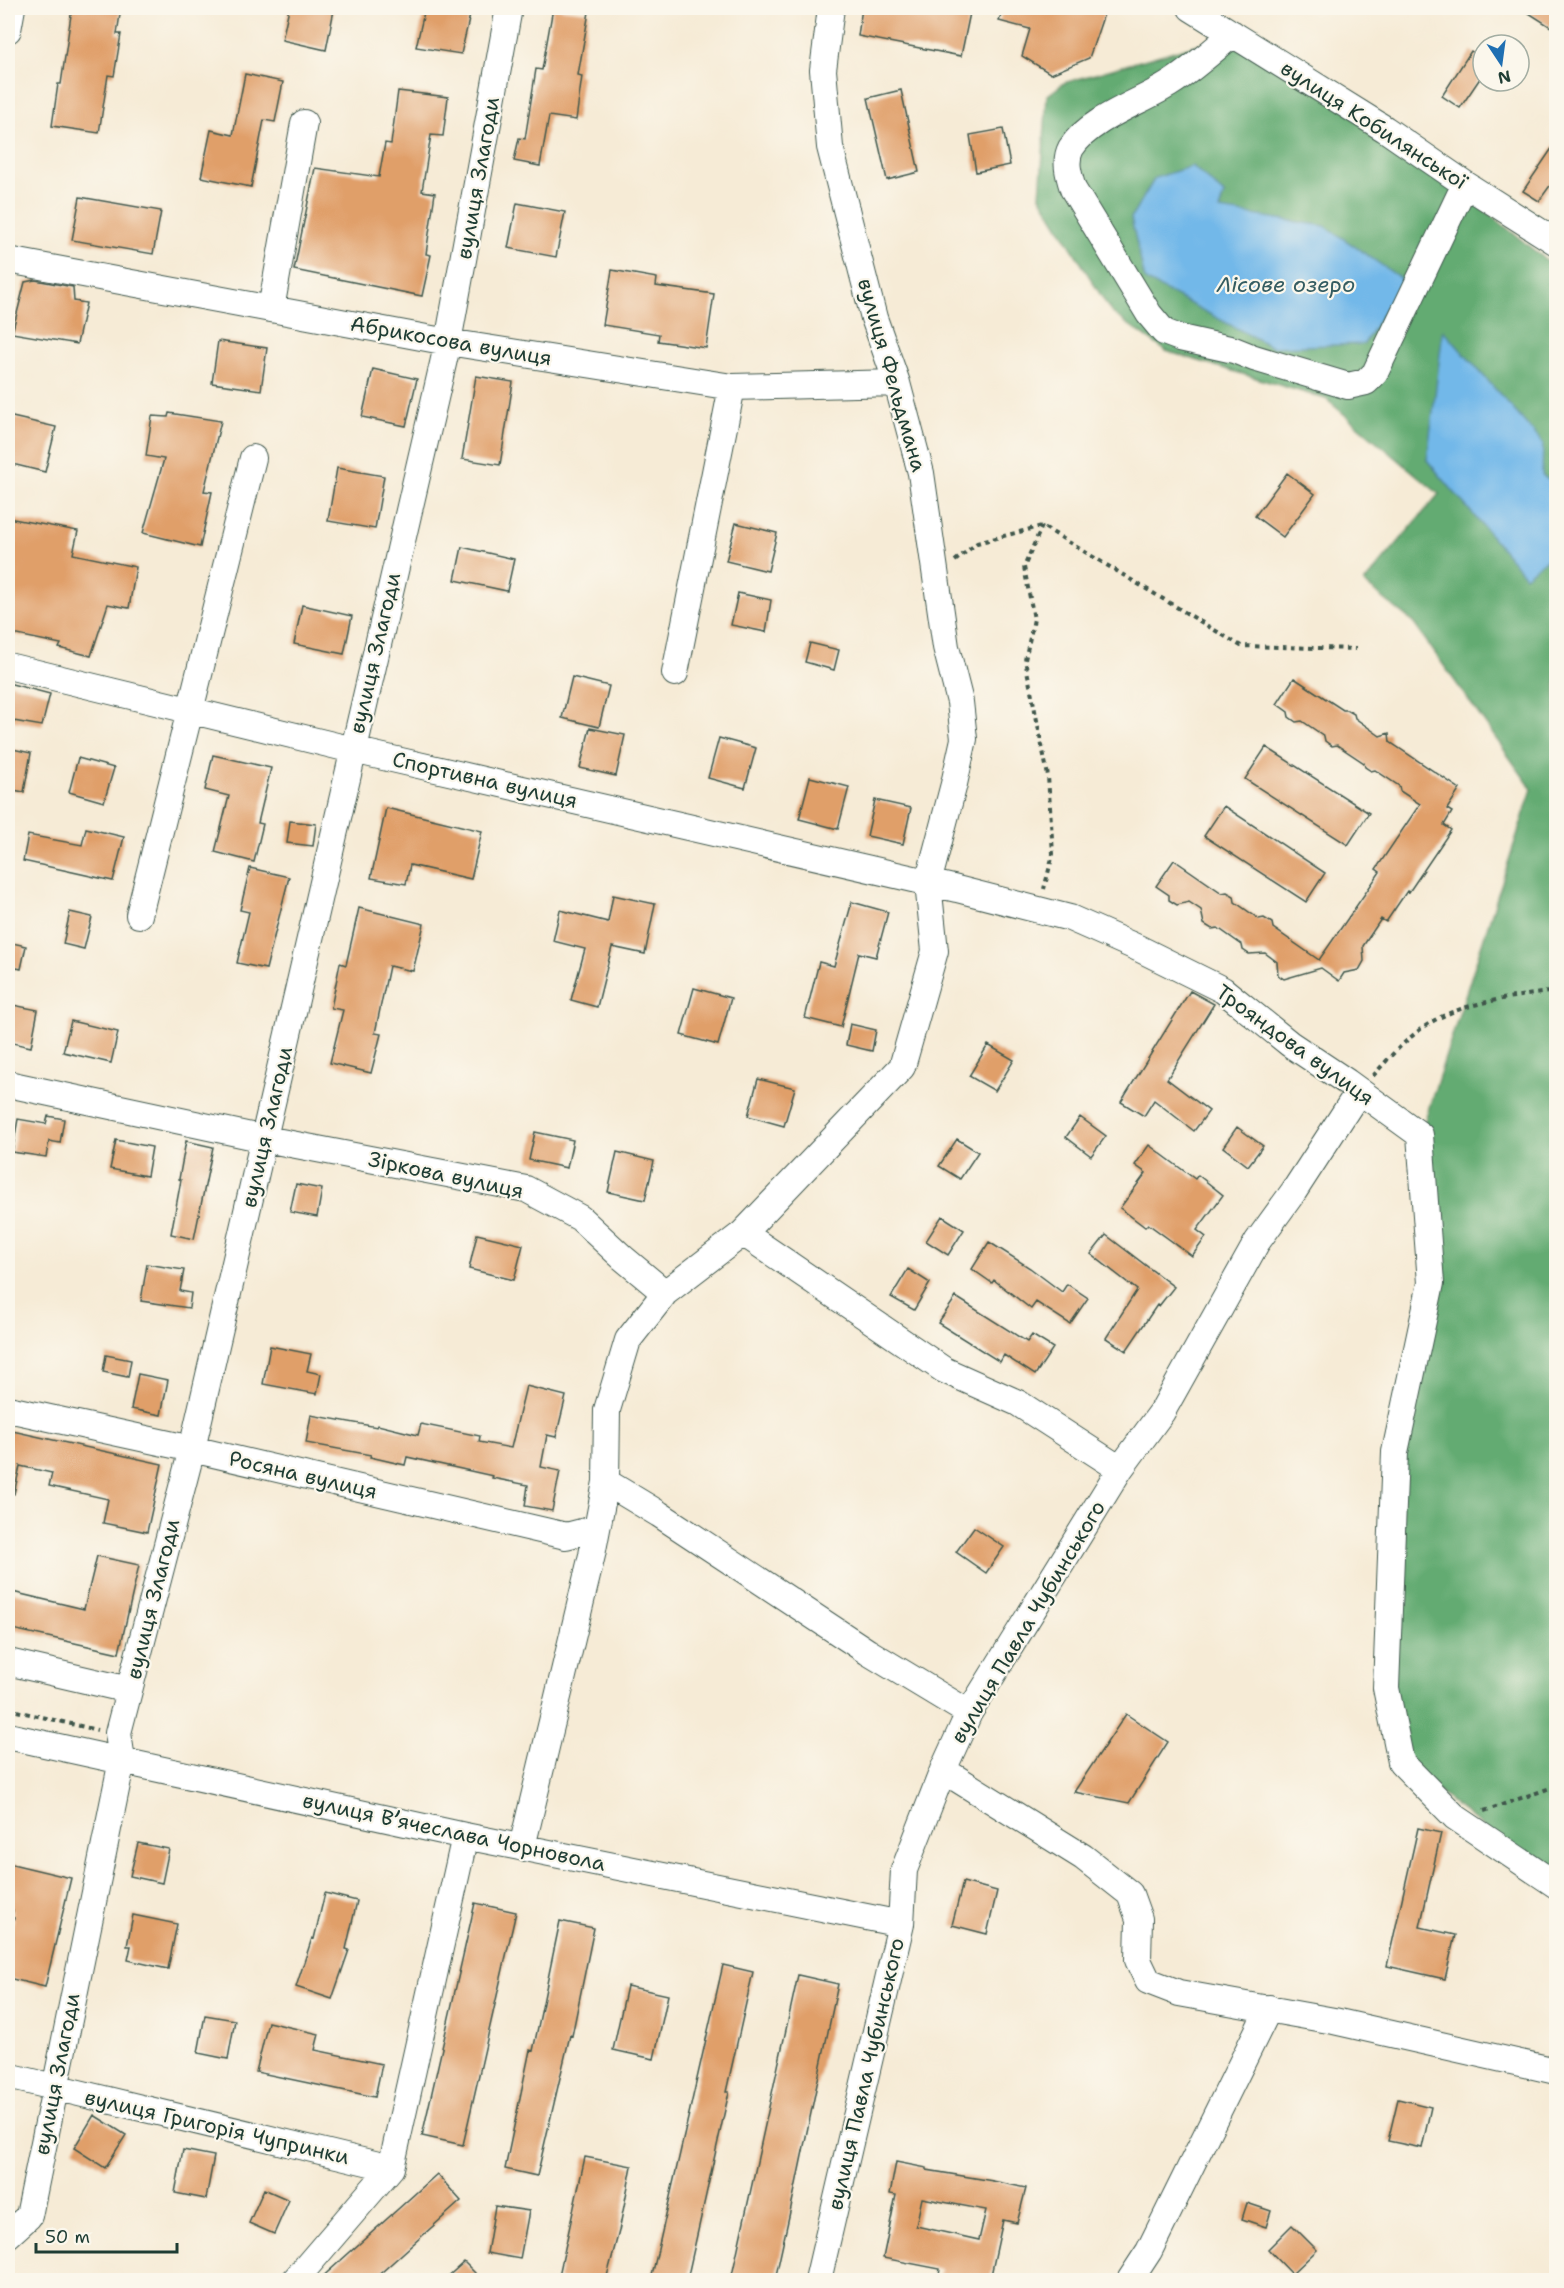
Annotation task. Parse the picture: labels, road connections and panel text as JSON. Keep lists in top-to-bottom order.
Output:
{
  "streets": {
    "street": [
      "вулиця Кобилянської",
      "вулиця Злагоди",
      "Абрикосова вулиця",
      "вулиця Фельдмана",
      "Спортивна вулиця",
      "Трояндова вулиця",
      "Зіркова вулиця",
      "Росяна вулиця",
      "вулиця Павла Чубинського",
      "вулиця Вʼячеслава Чорновола",
      "вулиця Григорія Чупринки"
    ]
  },
  "crossings": [
    ["вулиця Злагоди", "Абрикосова вулиця"],
    ["вулиця Злагоди", "Спортивна вулиця"],
    ["вулиця Злагоди", "Зіркова вулиця"],
    ["вулиця Злагоди", "Росяна вулиця"],
    ["вулиця Злагоди", "вулиця Вʼячеслава Чорновола"],
    ["вулиця Злагоди", "вулиця Григорія Чупринки"],
    ["Абрикосова вулиця", "вулиця Фельдмана"],
    ["вулиця Фельдмана", "Спортивна вулиця"],
    ["вулиця Фельдмана", "Трояндова вулиця"],
    ["Спортивна вулиця", "Трояндова вулиця"],
    ["Трояндова вулиця", "вулиця Павла Чубинського"],
    ["вулиця Павла Чубинського", "вулиця Вʼячеслава Чорновола"]
  ],
  "water": ["Лісове озеро"],
  "scale_bar": "50 m",
  "north": "bottom"
}
